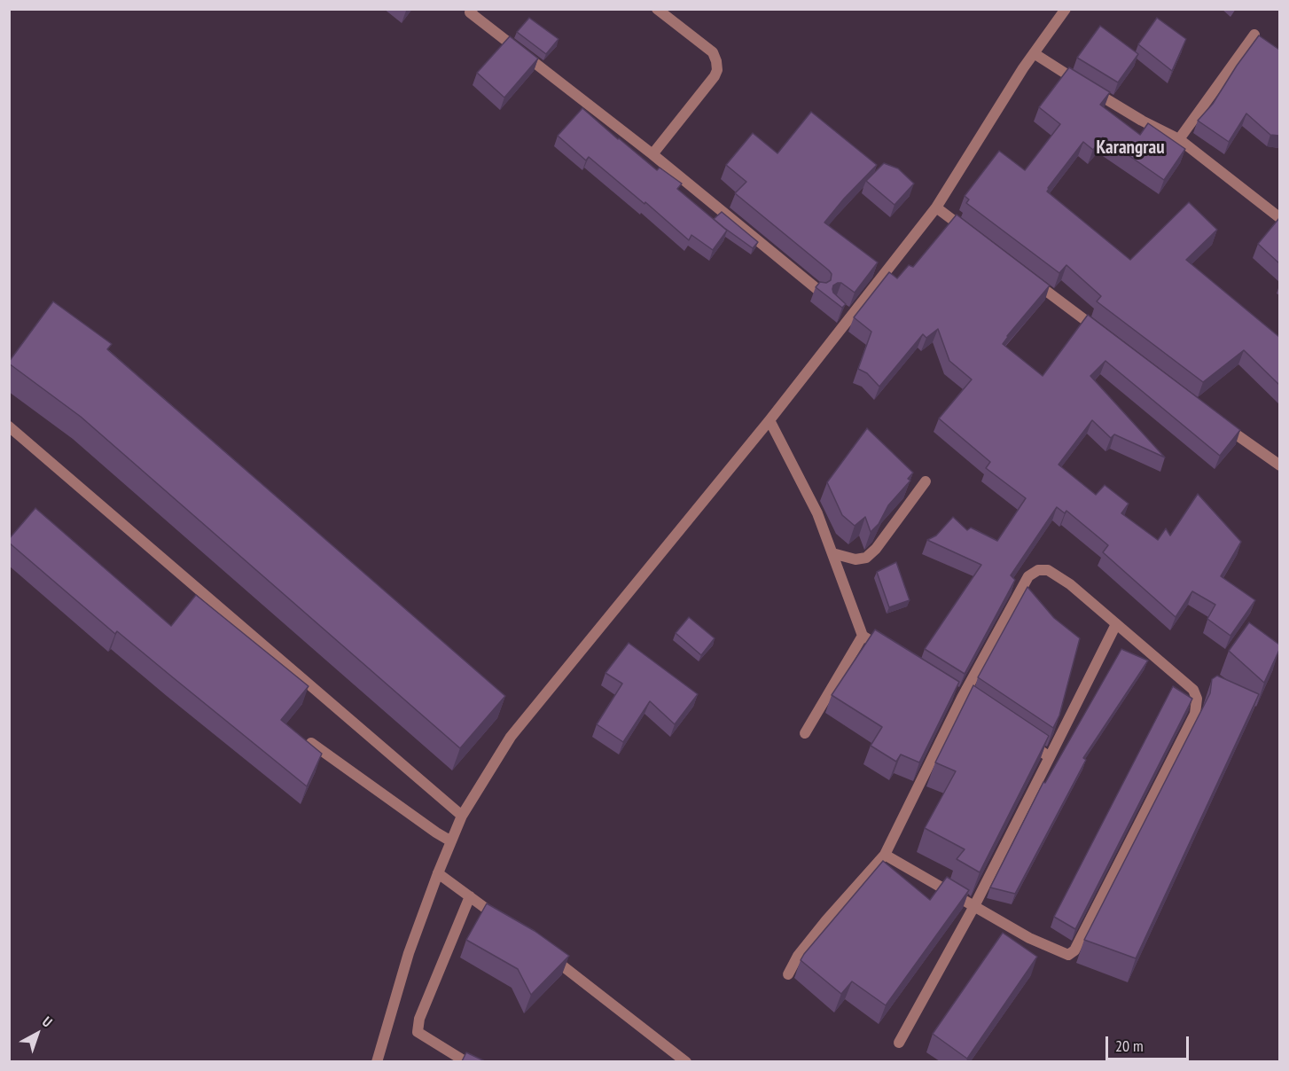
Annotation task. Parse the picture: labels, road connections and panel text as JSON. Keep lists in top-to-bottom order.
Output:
{
  "districts": ["Karangrau"],
  "scale_bar": "20 m",
  "north": "top right"
}
